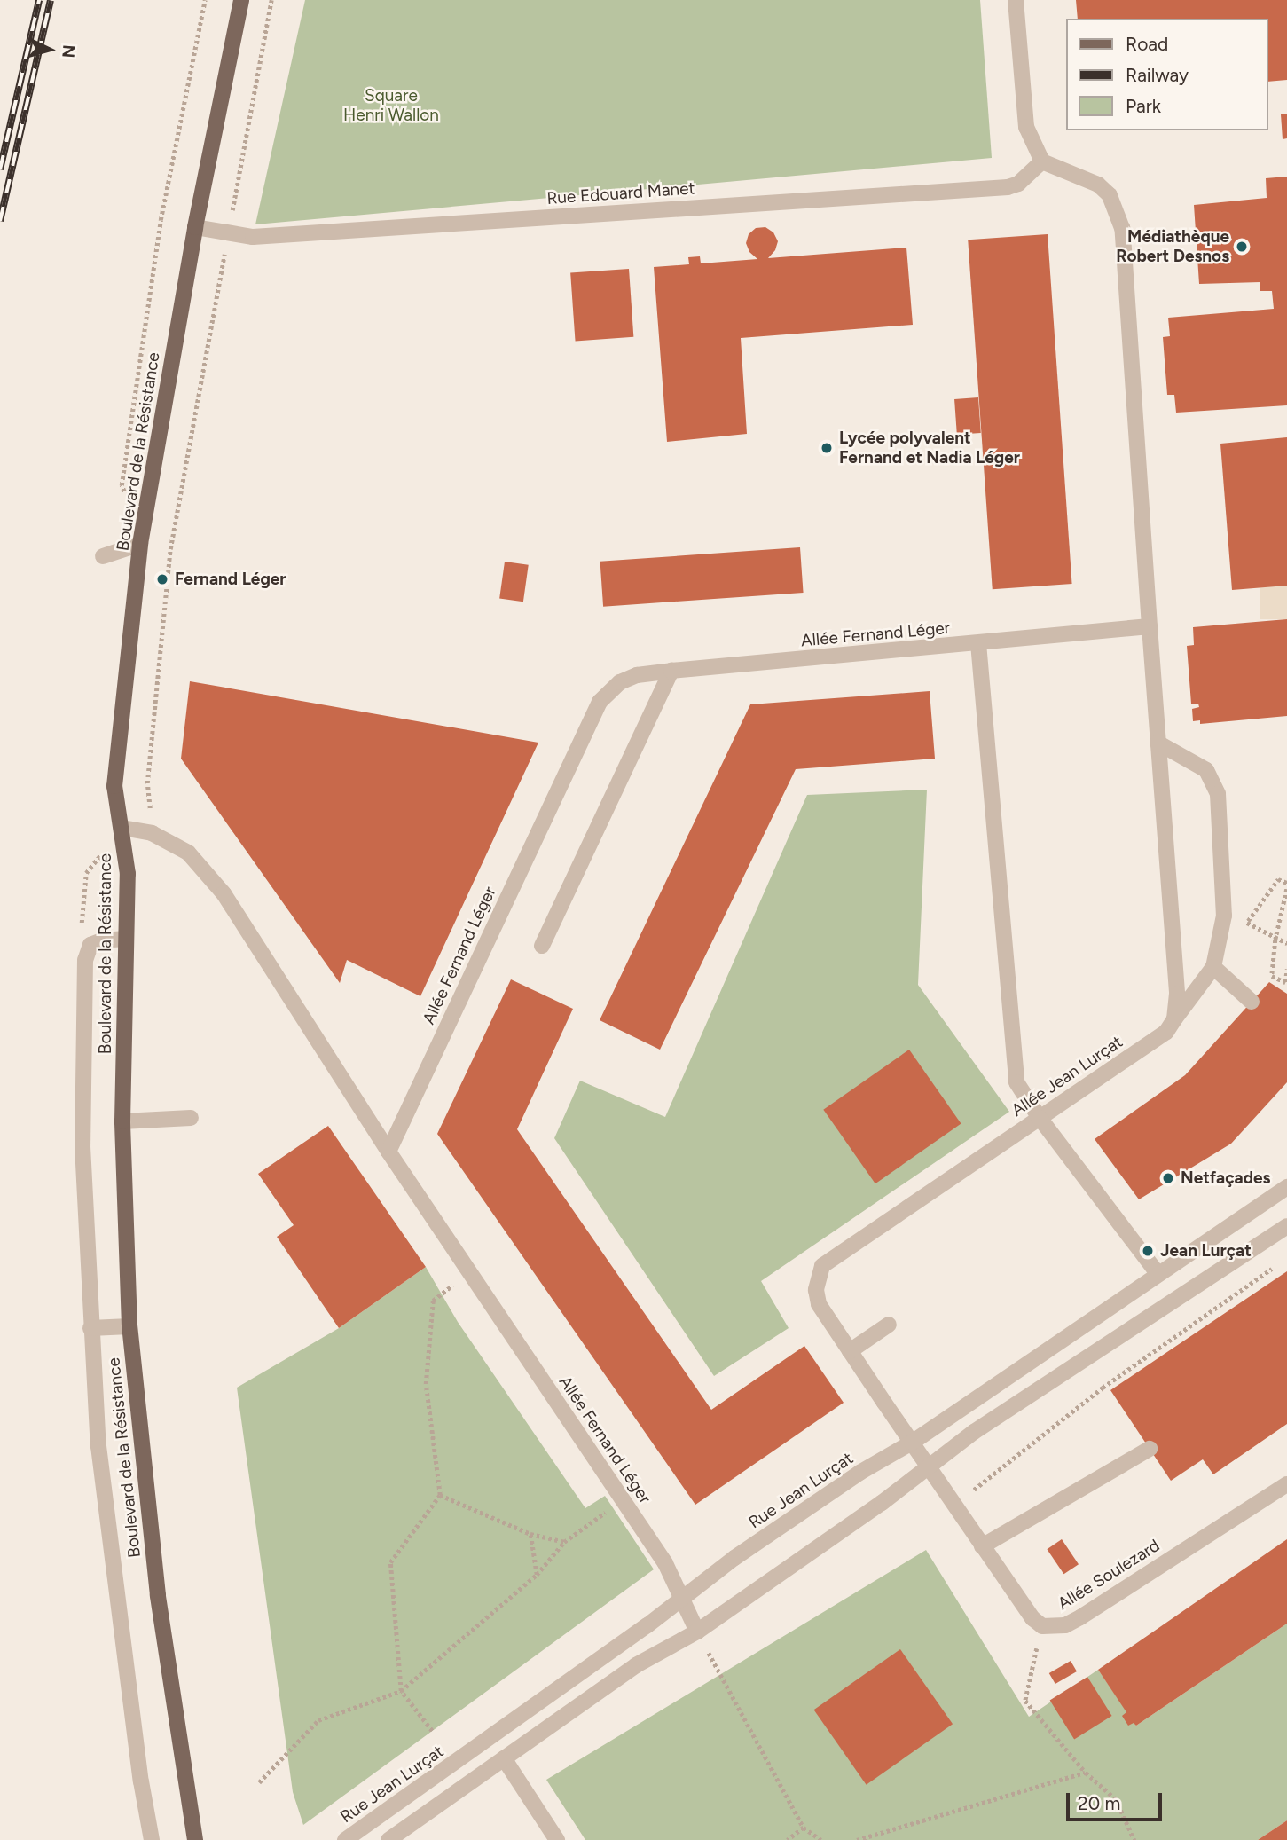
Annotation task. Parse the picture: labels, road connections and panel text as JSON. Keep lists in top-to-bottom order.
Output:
{
  "streets": {
    "main road": ["Boulevard de la Résistance"],
    "street": [
      "Rue Edouard Manet",
      "Allée Fernand Léger",
      "Allée Jean Lurçat",
      "Rue Jean Lurçat",
      "Allée Soulezard"
    ]
  },
  "crossings": [
    ["Rue Edouard Manet", "Boulevard de la Résistance"],
    ["Boulevard de la Résistance", "Allée Fernand Léger"],
    ["Allée Fernand Léger", "Rue Jean Lurçat"],
    ["Allée Jean Lurçat", "Rue Jean Lurçat"]
  ],
  "parks": ["Square Henri Wallon"],
  "places": [
    "Médiathèque Robert Desnos",
    "Lycée polyvalent Fernand et Nadia Léger",
    "Fernand Léger",
    "Netfaçades",
    "Jean Lurçat"
  ],
  "legend": ["Road", "Railway", "Park"],
  "scale_bar": "20 m",
  "north": "right"
}
